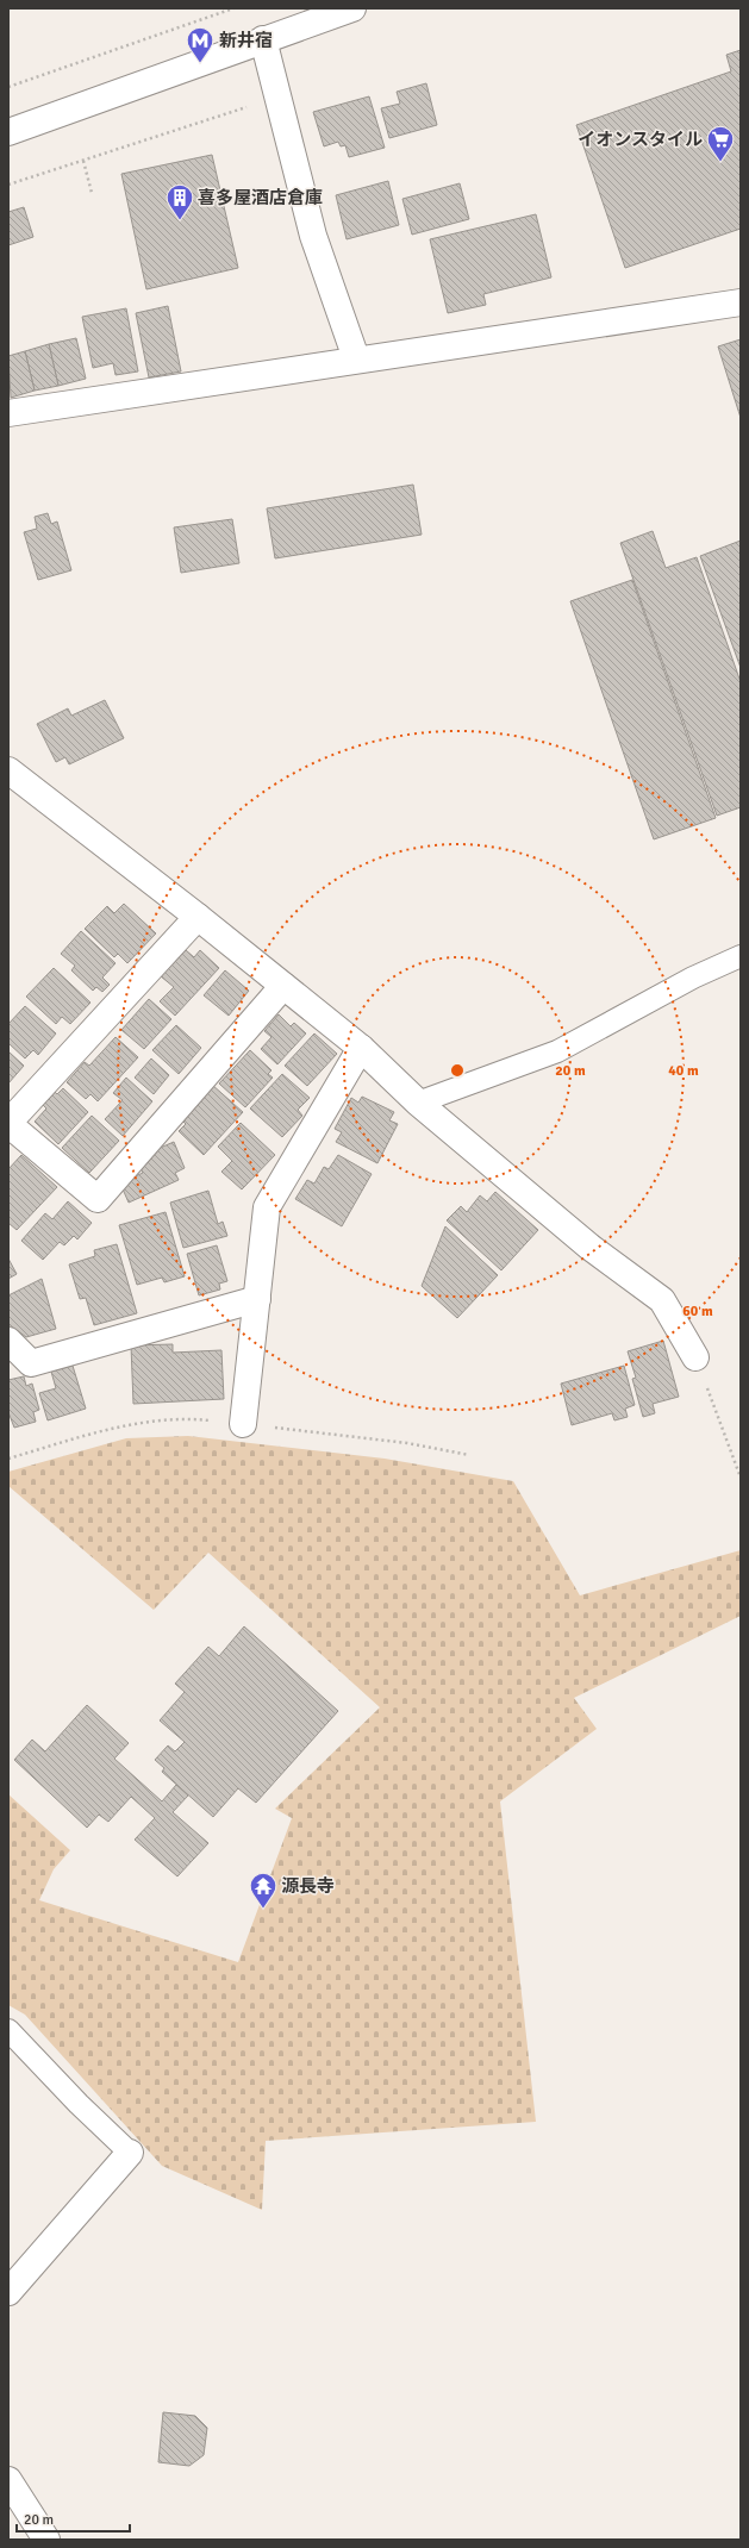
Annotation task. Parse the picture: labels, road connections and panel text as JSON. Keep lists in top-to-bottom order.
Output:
{
  "places": {
    "metro station": ["新井宿"],
    "supermarket": ["イオンスタイル"],
    "building": ["喜多屋酒店倉庫"],
    "temple": ["源長寺"]
  },
  "scale_bar": "20 m",
  "rings": ["20 m", "40 m", "60 m"]
}
